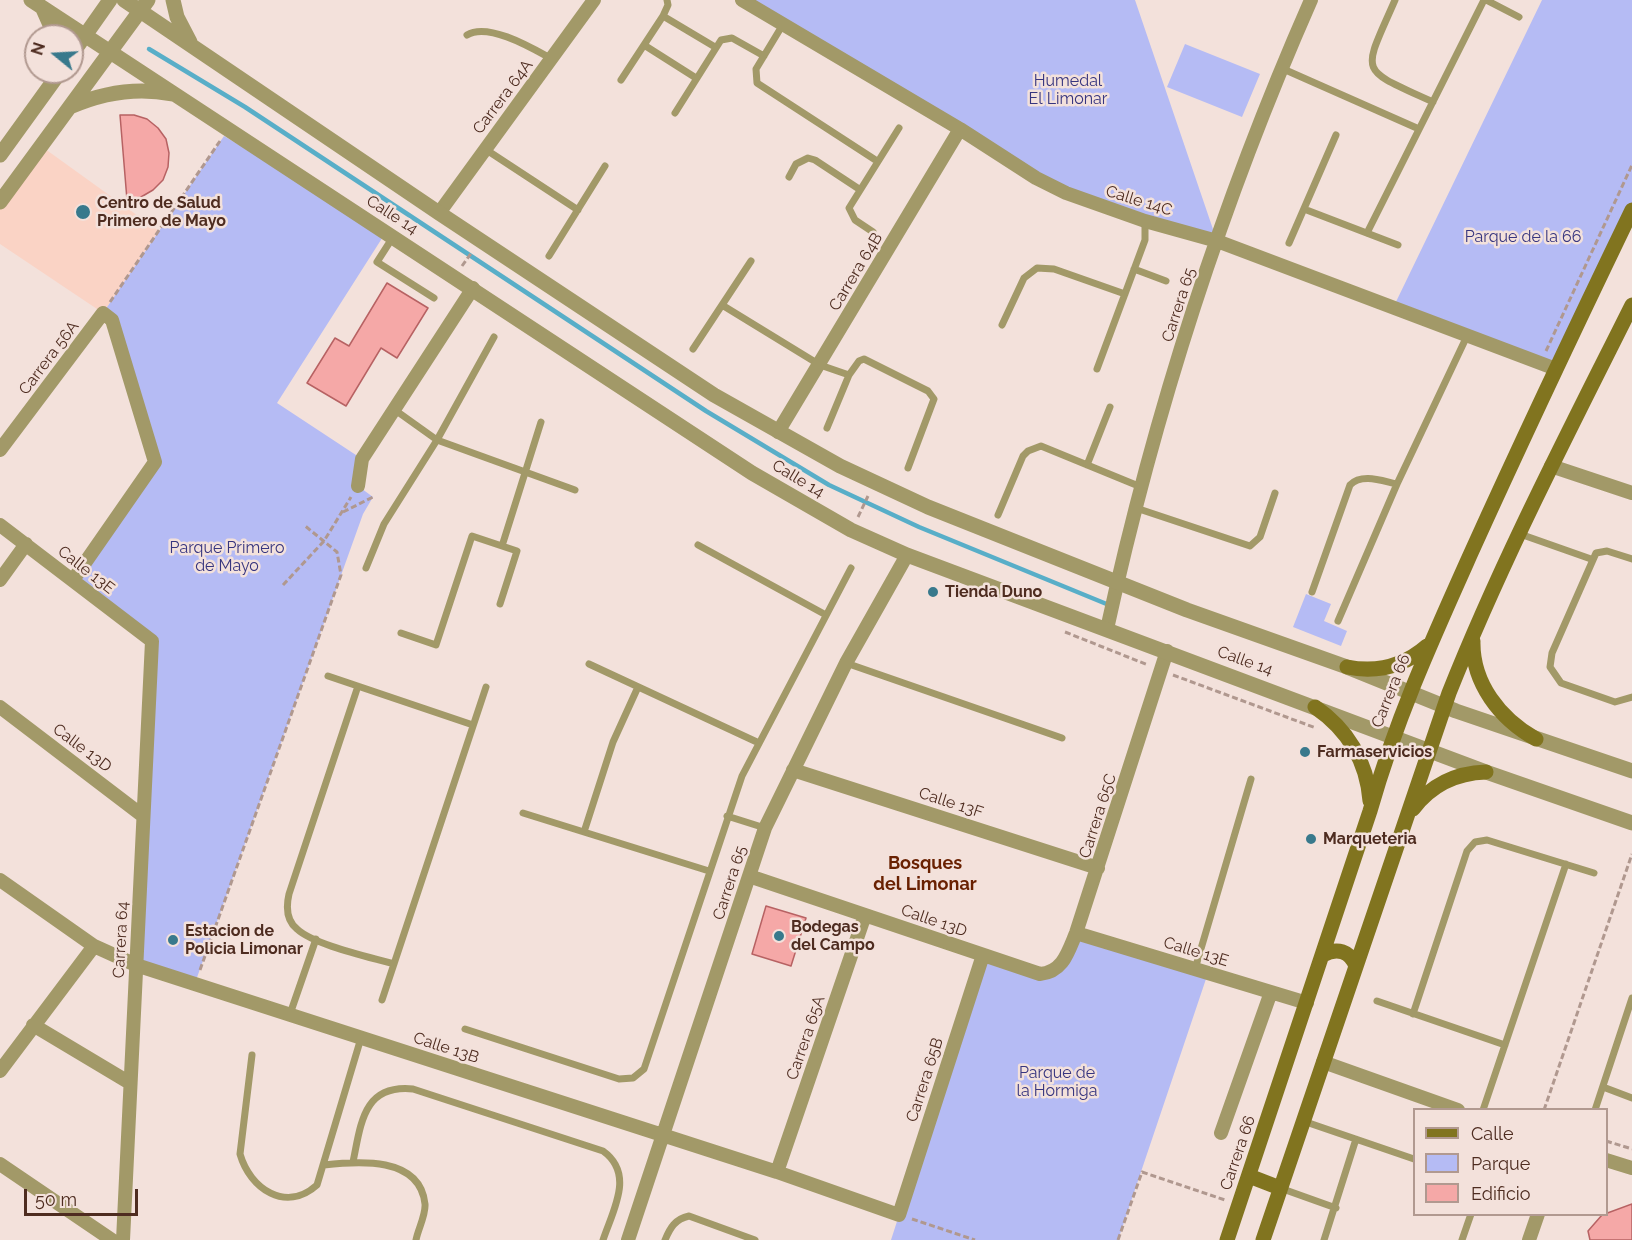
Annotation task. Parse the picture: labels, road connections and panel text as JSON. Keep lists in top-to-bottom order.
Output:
{
  "streets": {
    "main road": ["Carrera 66"],
    "street": [
      "Carrera 64A",
      "Calle 14C",
      "Calle 14",
      "Carrera 64B",
      "Carrera 65",
      "Carrera 56A",
      "Calle 13E",
      "Calle 13D",
      "Calle 13F",
      "Carrera 65C",
      "Carrera 64",
      "Carrera 65A",
      "Calle 13B",
      "Carrera 65B"
    ]
  },
  "crossings": [
    ["Carrera 64A", "Calle 14"],
    ["Calle 14C", "Carrera 64B"],
    ["Calle 14C", "Carrera 65"],
    ["Calle 14C", "Carrera 66"],
    ["Calle 14", "Carrera 64B"],
    ["Calle 14", "Carrera 65"],
    ["Calle 14", "Carrera 66"],
    ["Calle 14", "Carrera 65C"],
    ["Carrera 65", "Calle 13D"],
    ["Carrera 65", "Calle 13F"],
    ["Carrera 65", "Calle 13B"],
    ["Calle 13E", "Carrera 66"],
    ["Calle 13E", "Carrera 65C"],
    ["Calle 13E", "Carrera 64"],
    ["Calle 13D", "Carrera 65C"],
    ["Calle 13D", "Carrera 64"],
    ["Calle 13D", "Carrera 65A"],
    ["Calle 13D", "Carrera 65B"],
    ["Calle 13F", "Carrera 65C"],
    ["Carrera 64", "Calle 13B"],
    ["Carrera 65A", "Calle 13B"],
    ["Calle 13B", "Carrera 65B"]
  ],
  "districts": ["Bosques del Limonar"],
  "parks": [
    "Humedal El Limonar",
    "Parque de la 66",
    "Parque Primero de Mayo",
    "Parque de la Hormiga"
  ],
  "places": [
    "Centro de Salud Primero de Mayo",
    "Tienda Duno",
    "Farmaservicios",
    "Marqueteria",
    "Bodegas del Campo",
    "Estacion de Policia Limonar"
  ],
  "legend": ["Calle", "Parque", "Edificio"],
  "scale_bar": "50 m",
  "north": "left"
}
